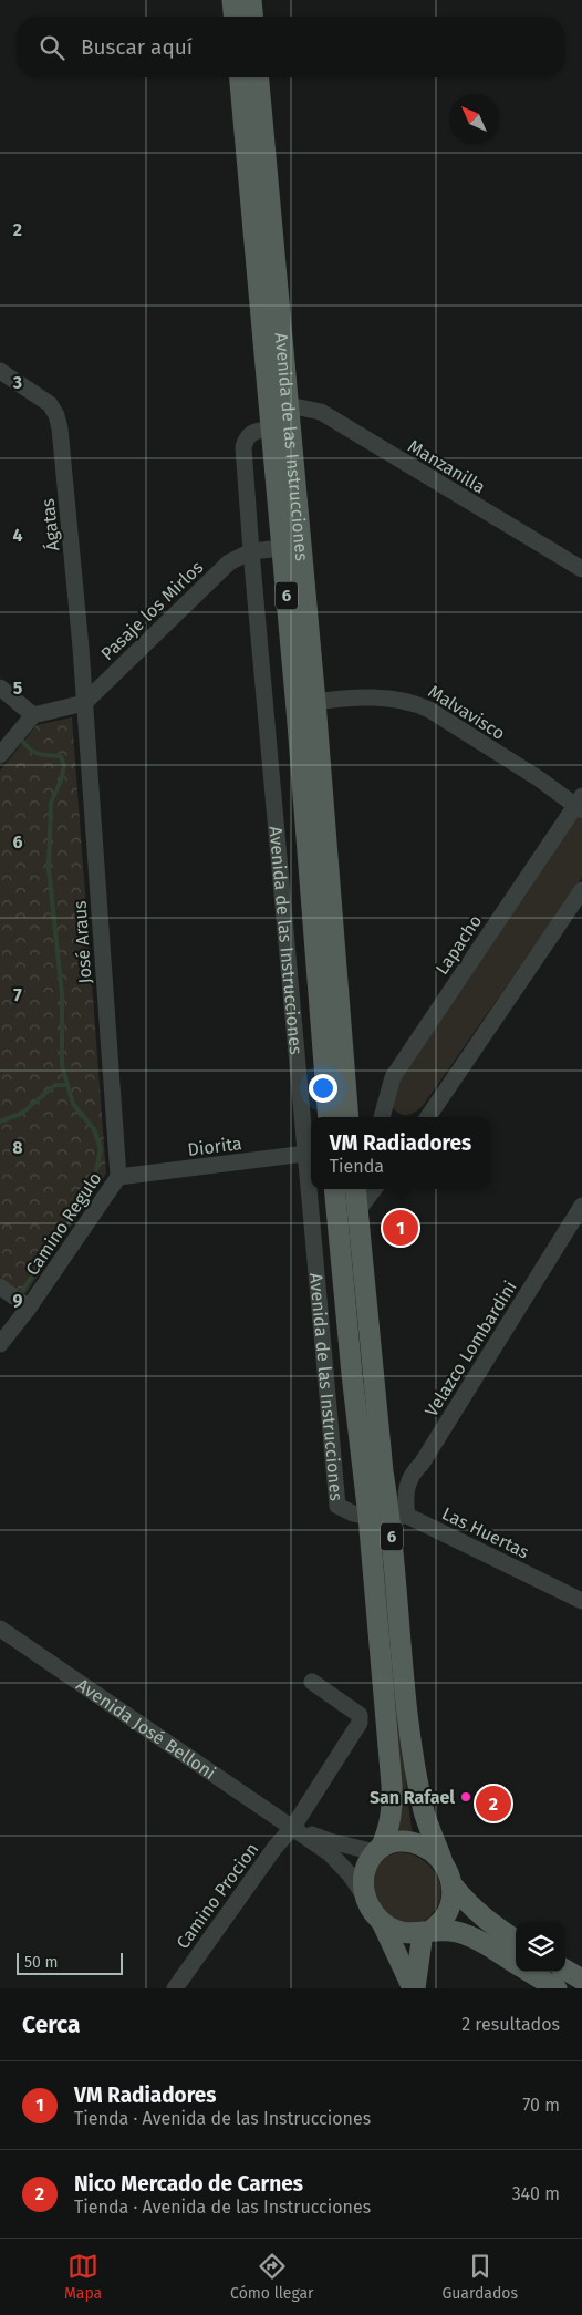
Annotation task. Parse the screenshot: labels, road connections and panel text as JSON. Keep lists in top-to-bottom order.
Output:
{
  "streets": {
    "main road": ["Avenida de las Instrucciones", "6", "Avenida José Belloni"],
    "street": [
      "Manzanilla",
      "Ágatas",
      "Pasaje los Mirlos",
      "Malvavisco",
      "José Araus",
      "Lapacho",
      "Diorita",
      "Camino Regulo",
      "Velazco Lombardini",
      "Las Huertas",
      "Camino Procion"
    ]
  },
  "crossings": [
    ["Avenida de las Instrucciones", "Manzanilla"],
    ["Avenida de las Instrucciones", "6"],
    ["Avenida de las Instrucciones", "Pasaje los Mirlos"],
    ["Avenida de las Instrucciones", "Malvavisco"],
    ["Avenida de las Instrucciones", "Diorita"],
    ["Avenida de las Instrucciones", "Las Huertas"],
    ["Avenida de las Instrucciones", "Avenida José Belloni"],
    ["Ágatas", "Pasaje los Mirlos"],
    ["Ágatas", "José Araus"],
    ["6", "Velazco Lombardini"],
    ["6", "Las Huertas"],
    ["6", "Avenida José Belloni"],
    ["Pasaje los Mirlos", "José Araus"],
    ["Malvavisco", "Lapacho"],
    ["José Araus", "Diorita"],
    ["José Araus", "Camino Regulo"],
    ["Diorita", "Camino Regulo"],
    ["Velazco Lombardini", "Las Huertas"],
    ["Avenida José Belloni", "Camino Procion"]
  ],
  "places": ["San Rafael"],
  "scale_bar": "50 m",
  "north": "top left",
  "page": {
    "search": "Buscar aquí",
    "popup": ["VM Radiadores", "Tienda"],
    "pins": ["1", "2"],
    "scale": "50 m",
    "heading": ["Cerca", "2 resultados"],
    "list": [
      {
        "mark": "1",
        "name": "VM Radiadores",
        "note": "Tienda · Avenida de las Instrucciones",
        "value": "70 m"
      },
      {
        "mark": "2",
        "name": "Nico Mercado de Carnes",
        "note": "Tienda · Avenida de las Instrucciones",
        "value": "340 m"
      }
    ],
    "nav": ["Mapa", "Cómo llegar", "Guardados"]
  },
  "grid": {
    "rows": [
      "2",
      "3",
      "4",
      "5",
      "6",
      "7",
      "8",
      "9"
    ]
  }
}
